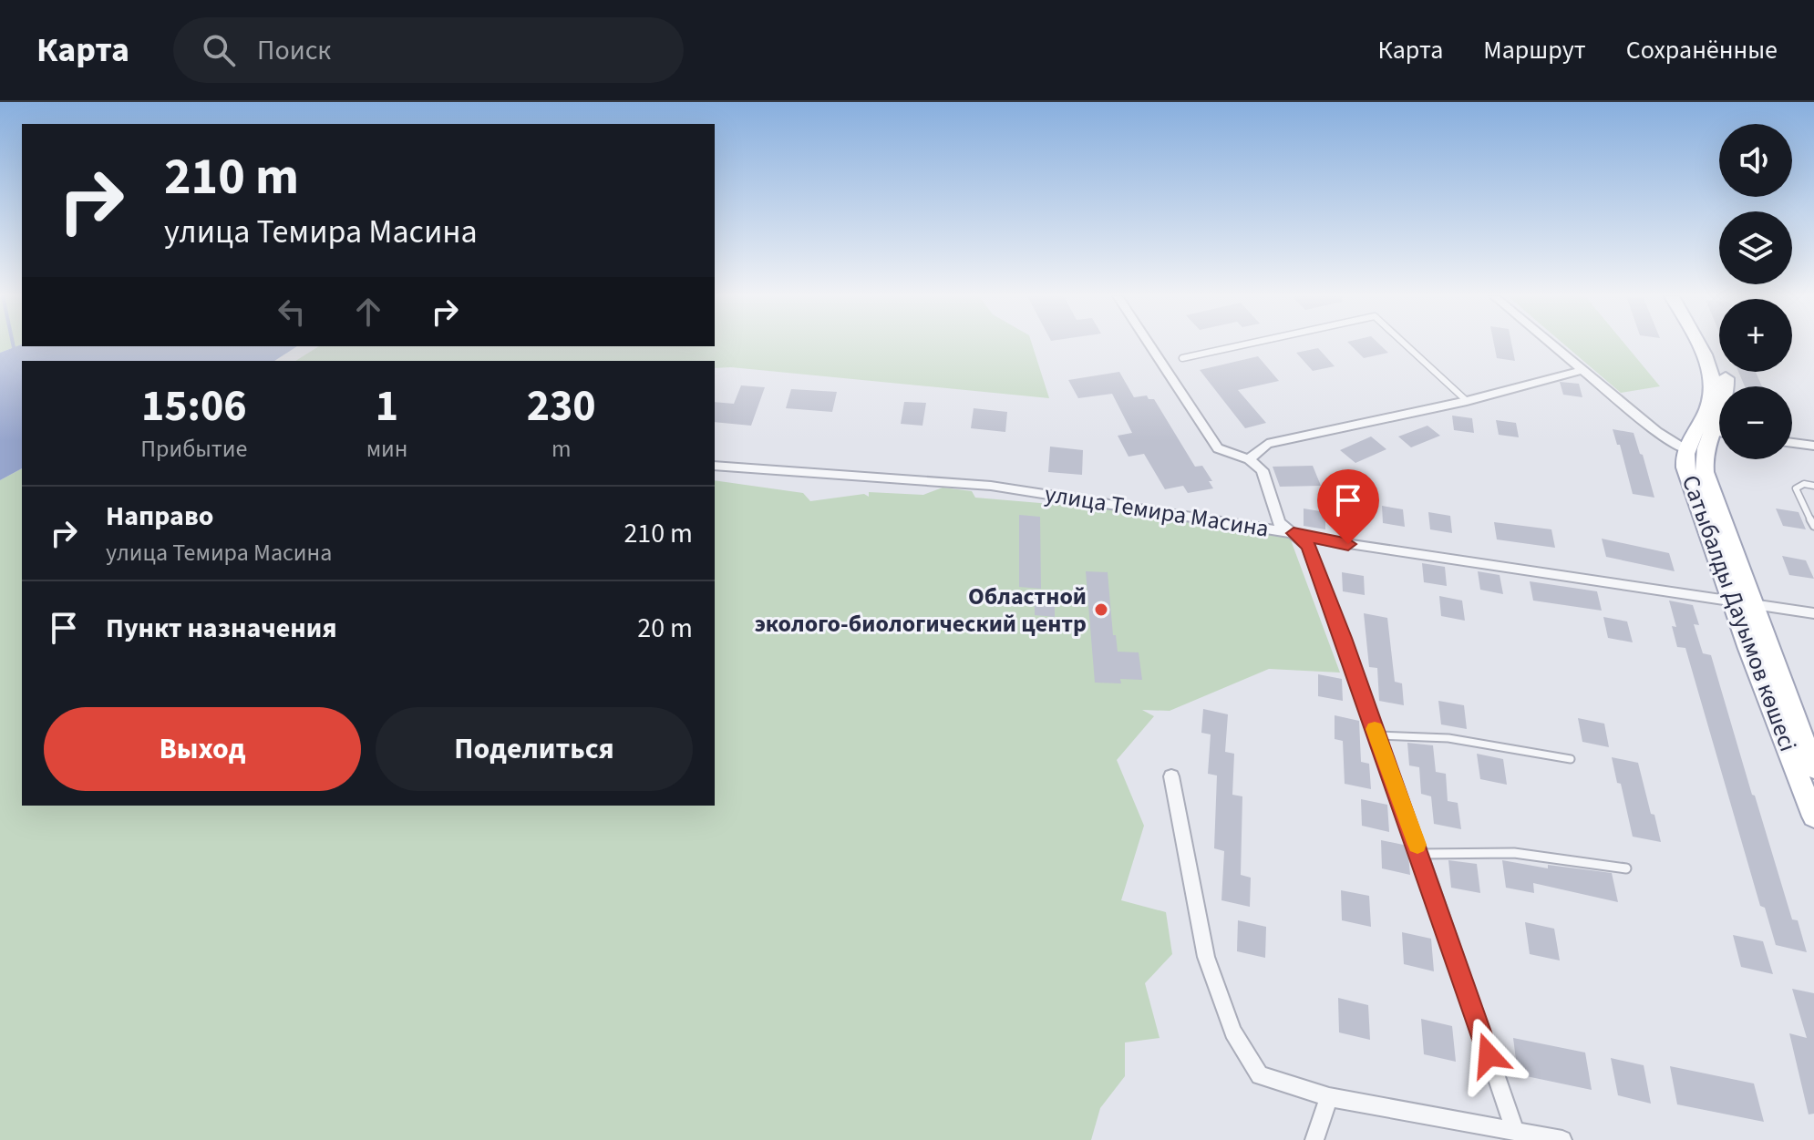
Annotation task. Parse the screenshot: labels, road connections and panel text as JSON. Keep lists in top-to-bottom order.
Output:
{
  "streets": {
    "main road": ["Сатыбалды Дауымов көшесі"],
    "street": ["улица Темира Масина"]
  },
  "crossings": [
    ["улица Темира Масина", "Сатыбалды Дауымов көшесі"]
  ],
  "places": ["Областной эколого-биологический центр"],
  "page": {
    "header": "Карта",
    "search": "Поиск",
    "nav": ["Карта", "Маршрут", "Сохранённые"],
    "map_buttons": ["+", "−"],
    "turn": ["210 m", "улица Темира Масина"],
    "eta": [
      "15:06",
      "Прибытие",
      "1",
      "мин",
      "230",
      "m"
    ],
    "list": [
      {
        "name": "Направо",
        "note": "улица Темира Масина",
        "value": "210 m"
      },
      {
        "name": "Пункт назначения",
        "value": "20 m"
      }
    ],
    "buttons": ["Выход", "Поделиться"]
  }
}
